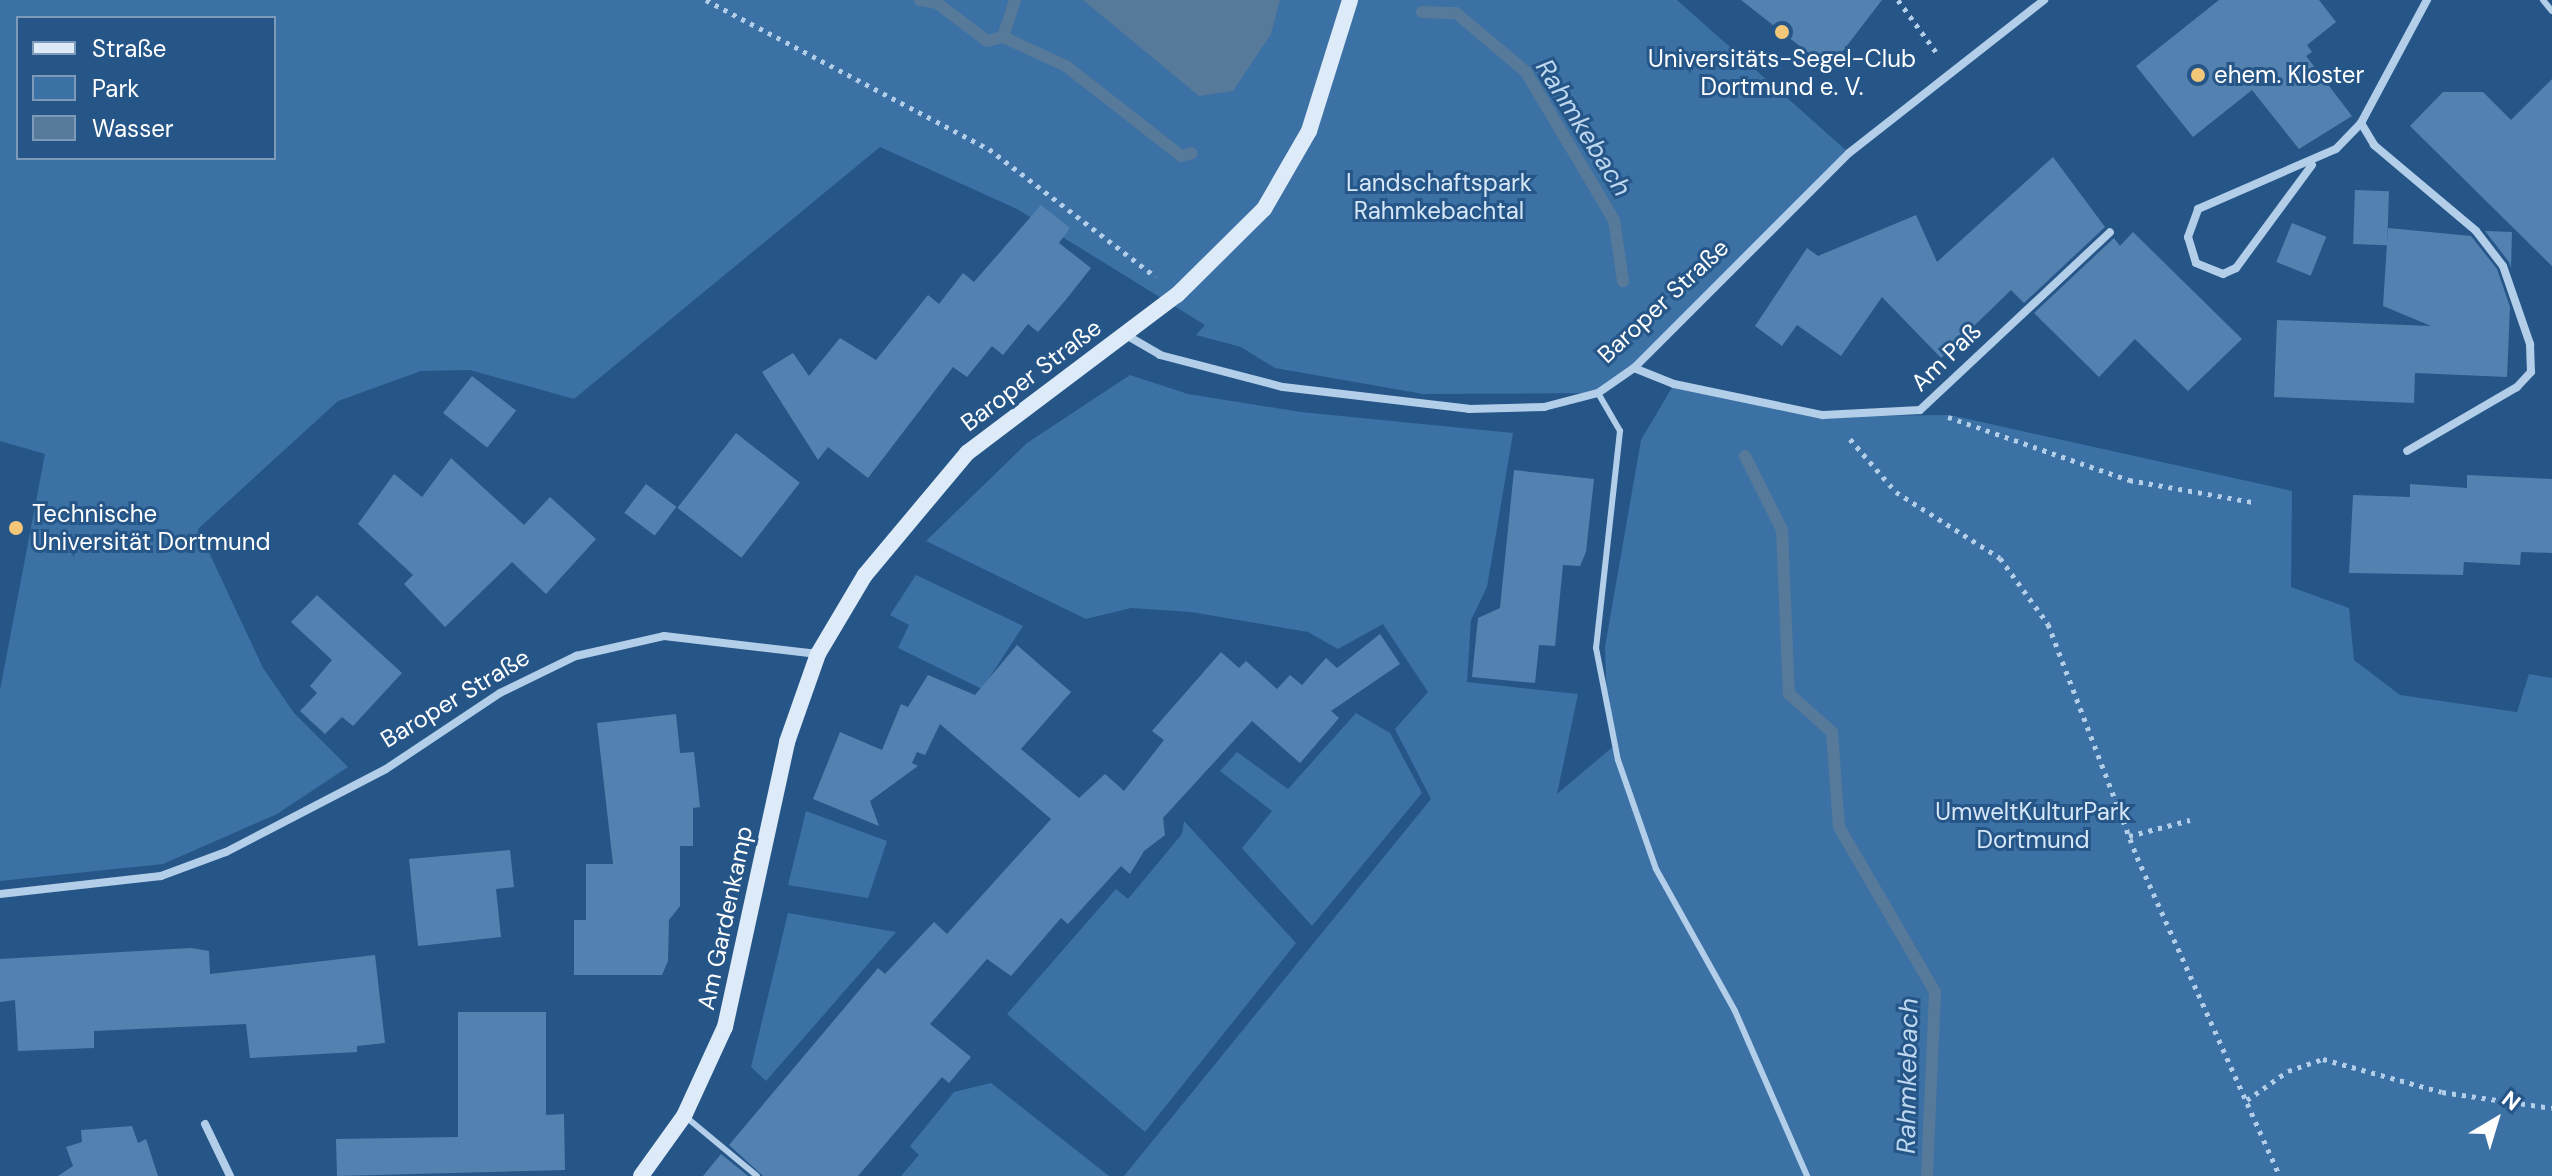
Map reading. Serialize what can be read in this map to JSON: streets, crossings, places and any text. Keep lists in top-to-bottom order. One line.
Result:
{"streets":{"street":["Baroper Straße","Am Paß","Am Gardenkamp"]},"crossings":[["Baroper Straße","Am Paß"],["Baroper Straße","Am Gardenkamp"]],"water":["Rahmkebach"],"parks":["Landschaftspark Rahmkebachtal","UmweltKulturPark Dortmund"],"places":["Universitäts-Segel-Club Dortmund e. V.","ehem. Kloster","Technische Universität Dortmund"],"legend":["Straße","Park","Wasser"],"north":"top right"}
